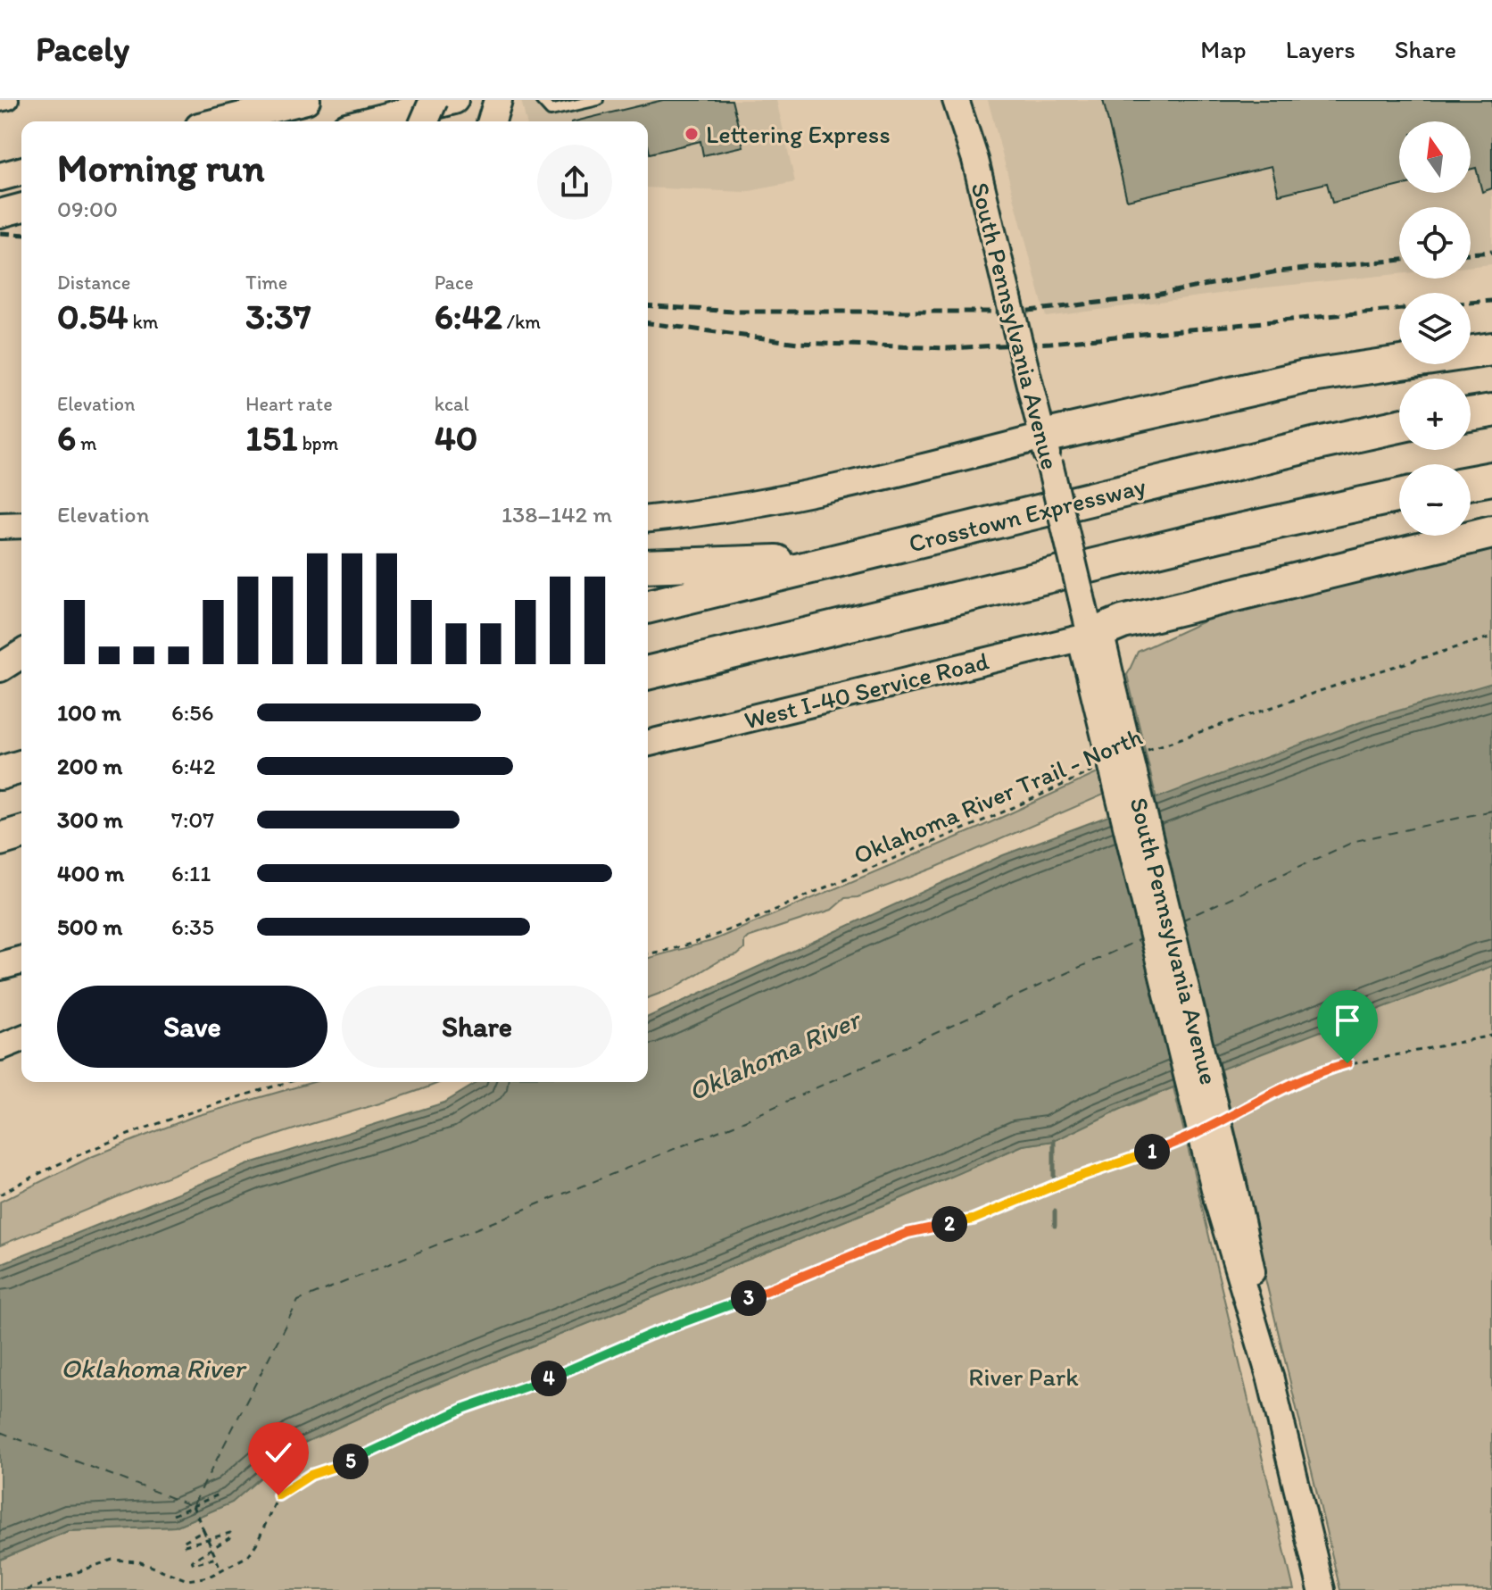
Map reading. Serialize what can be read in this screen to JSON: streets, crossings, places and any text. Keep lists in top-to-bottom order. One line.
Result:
{"streets":{"highway":["Crosstown Expressway"],"main road":["South Pennsylvania Avenue","West I-40 Service Road"],"path":["Oklahoma River Trail - North"]},"crossings":[["South Pennsylvania Avenue","West I-40 Service Road"]],"water":["Oklahoma River"],"parks":["River Park"],"places":["Lettering Express"],"north":"top","page":{"header":"Pacely","nav":["Map","Layers","Share"],"map_buttons":["+","−"],"heading":["Morning run","09:00"],"stats":[["Distance","0.54 km"],["Time","3:37"],["Pace","6:42 /km"],["Elevation","6 m"],["Heart rate","151 bpm"],["kcal","40"]],"chart":["Elevation","138–142 m"],"list":[{"name":"100 m","note":"6:56"},{"name":"200 m","note":"6:42"},{"name":"300 m","note":"7:07"},{"name":"400 m","note":"6:11"},{"name":"500 m","note":"6:35"}],"buttons":["Save","Share"],"pins":["1","2","3","4","5"]}}
